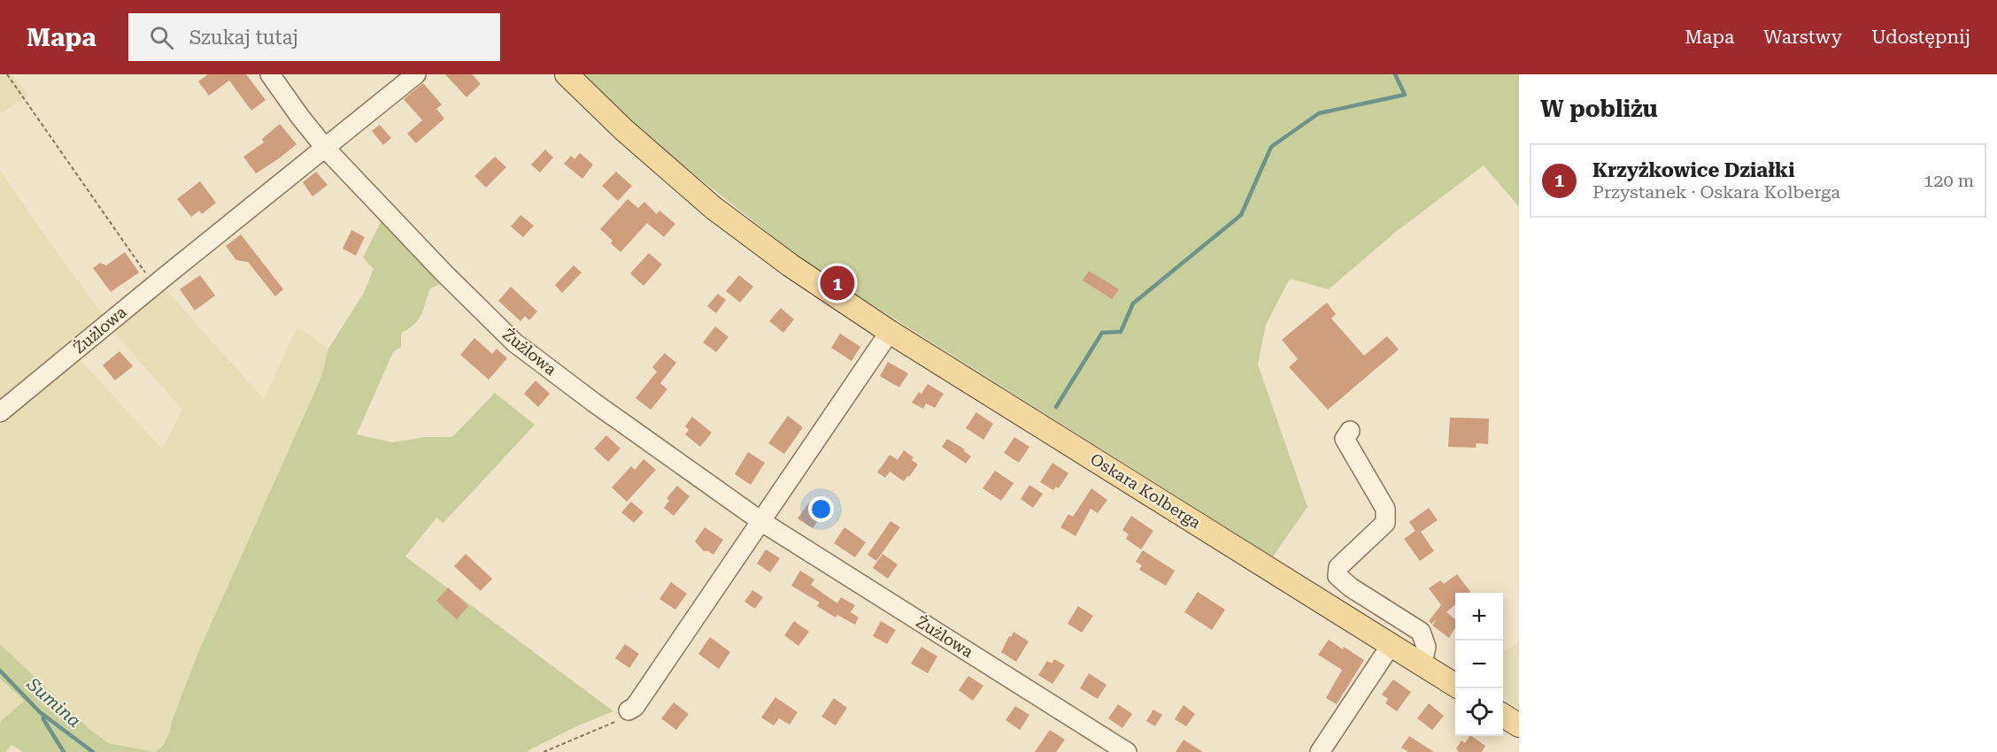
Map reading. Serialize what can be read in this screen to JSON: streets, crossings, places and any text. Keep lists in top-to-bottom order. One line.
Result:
{"streets":{"main road":["Oskara Kolberga"],"street":["Żużlowa"]},"water":["Sumina"],"page":{"header":"Mapa","search":"Szukaj tutaj","nav":["Mapa","Warstwy","Udostępnij"],"heading":"W pobliżu","list":[{"mark":"1","name":"Krzyżkowice Działki","note":"Przystanek · Oskara Kolberga","value":"120 m"}],"pins":"1","map_buttons":["+","−"]}}
